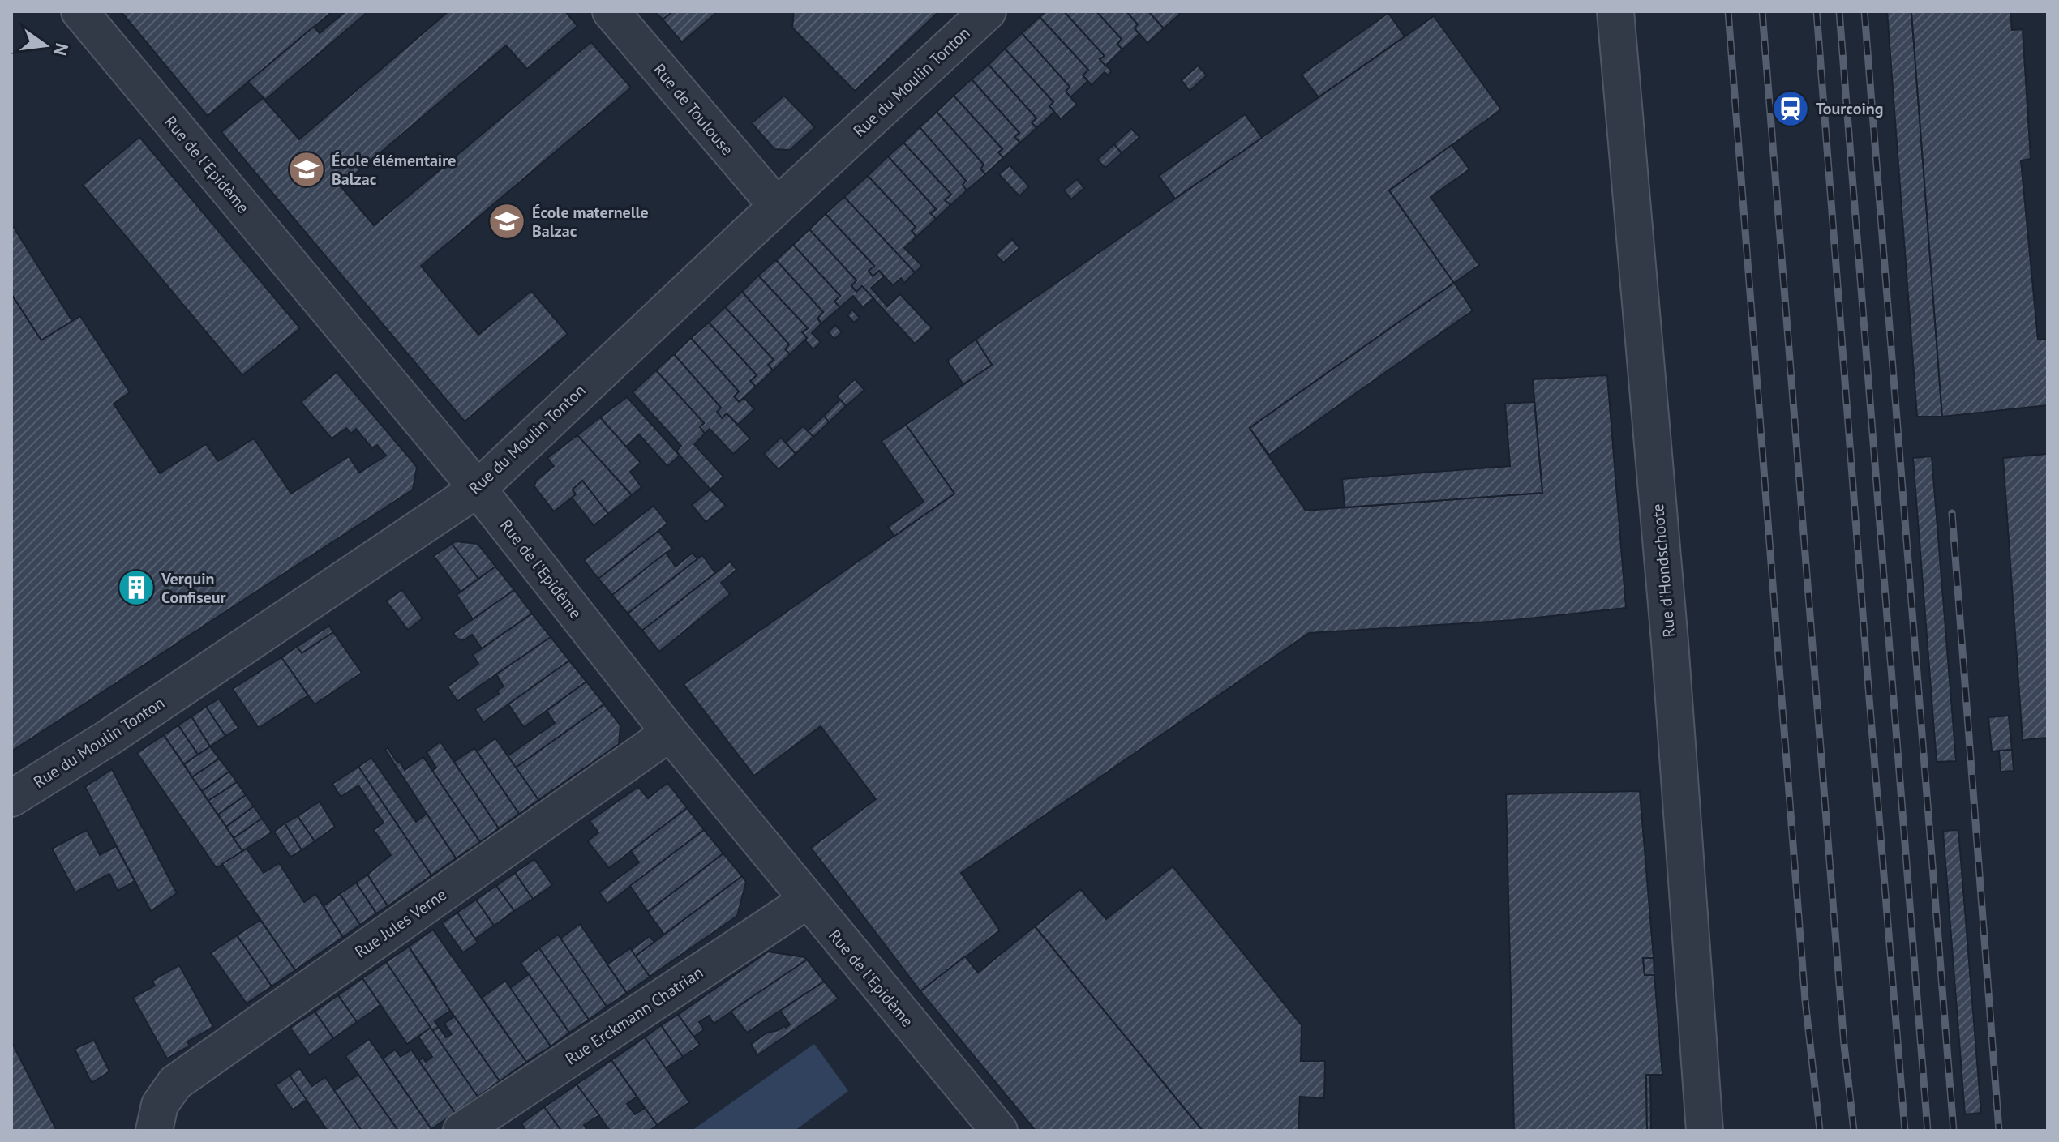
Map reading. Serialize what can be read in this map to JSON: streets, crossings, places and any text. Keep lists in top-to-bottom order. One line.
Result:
{"streets":{"street":["Rue du Moulin Tonton","Rue de Toulouse","Rue de l'Epidème","Rue d'Hondschoote","Rue Jules Verne","Rue Erckmann Chatrian"]},"crossings":[["Rue du Moulin Tonton","Rue de Toulouse"],["Rue du Moulin Tonton","Rue de l'Epidème"],["Rue de l'Epidème","Rue Jules Verne"],["Rue de l'Epidème","Rue Erckmann Chatrian"]],"places":{"station":["Tourcoing"],"school or university":["École élémentaire Balzac","École maternelle Balzac"],"building":["Verquin Confiseur"]},"north":"right"}
